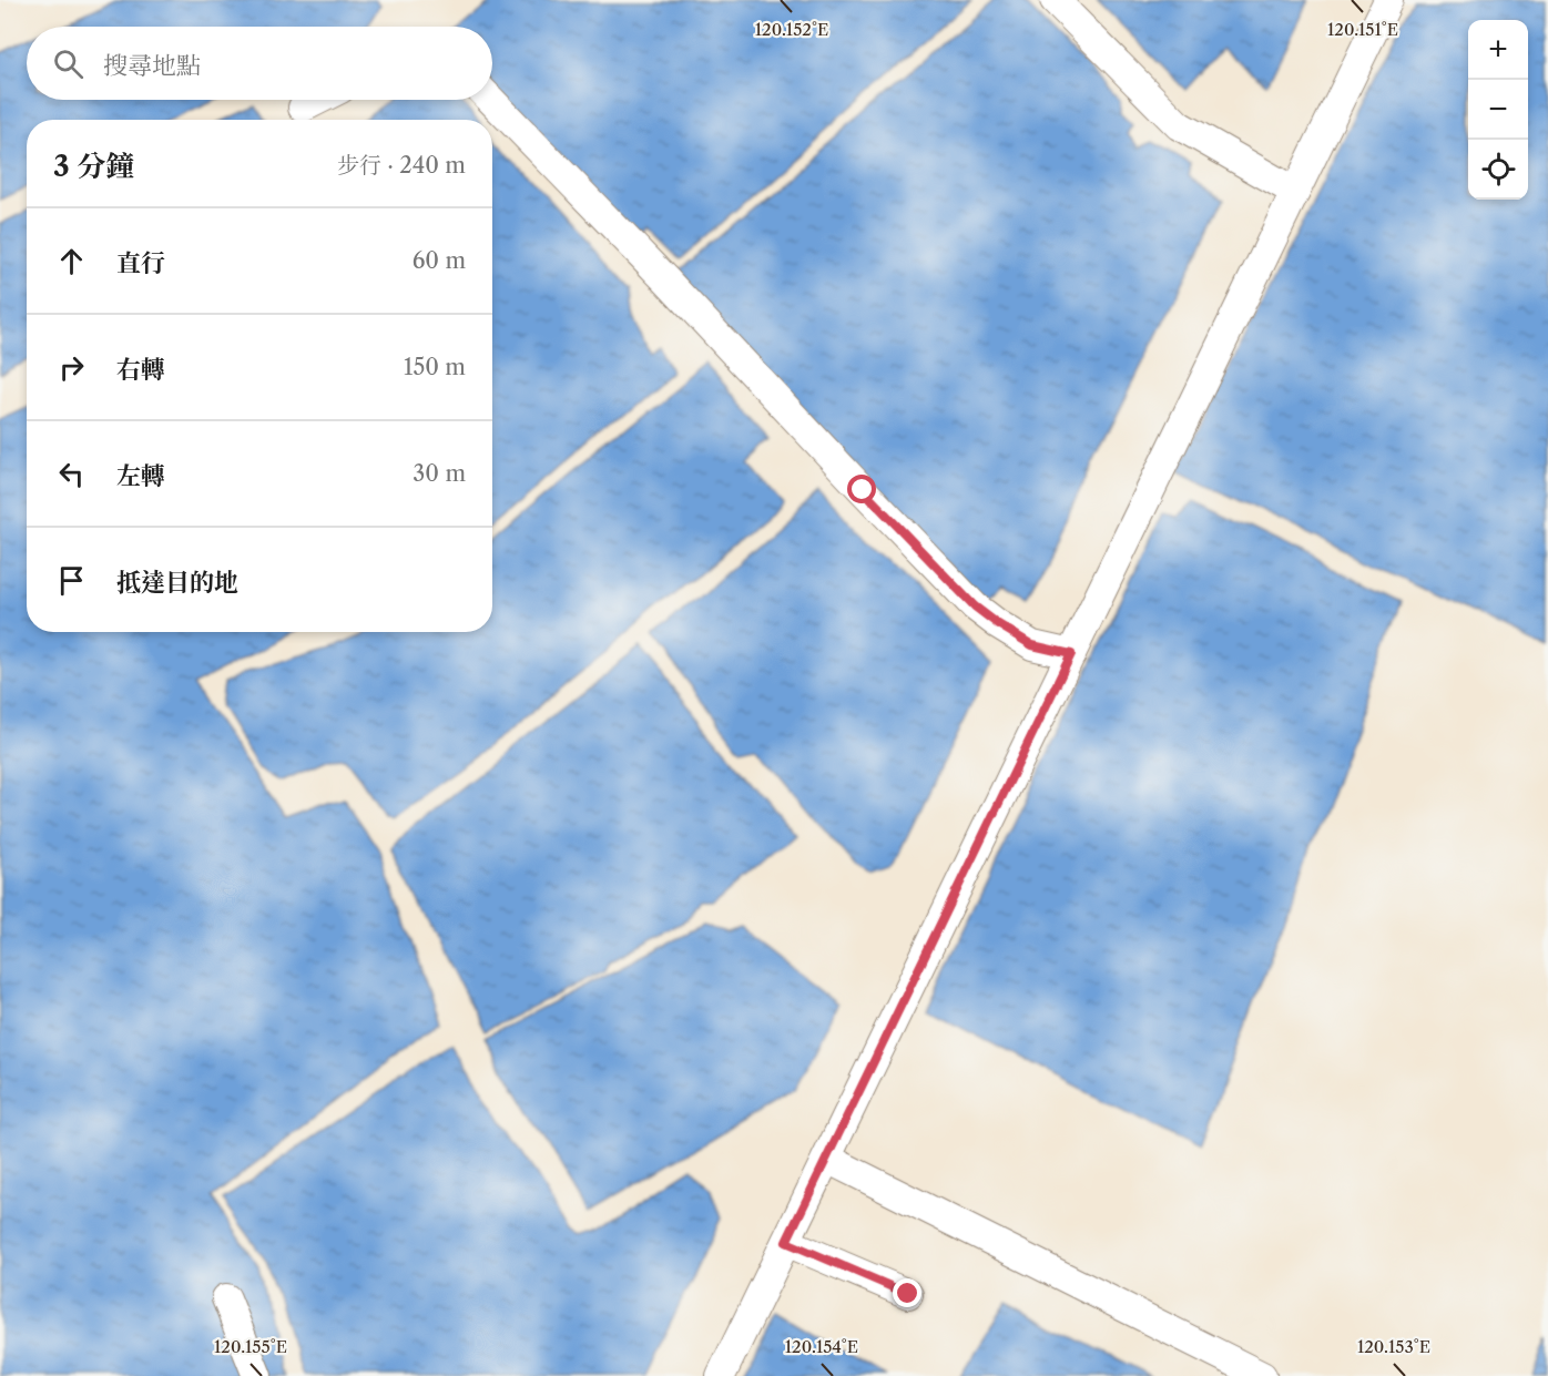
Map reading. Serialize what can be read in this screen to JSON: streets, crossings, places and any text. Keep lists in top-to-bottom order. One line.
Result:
{"page":{"map_buttons":["+","−"],"search":"搜尋地點","heading":["3 分鐘","步行 · 240 m"],"list":[["直行","60 m"],["右轉","150 m"],["左轉","30 m"],"抵達目的地"]},"coordinates":["120.152°E","120.151°E","120.155°E","120.154°E","120.153°E"]}
